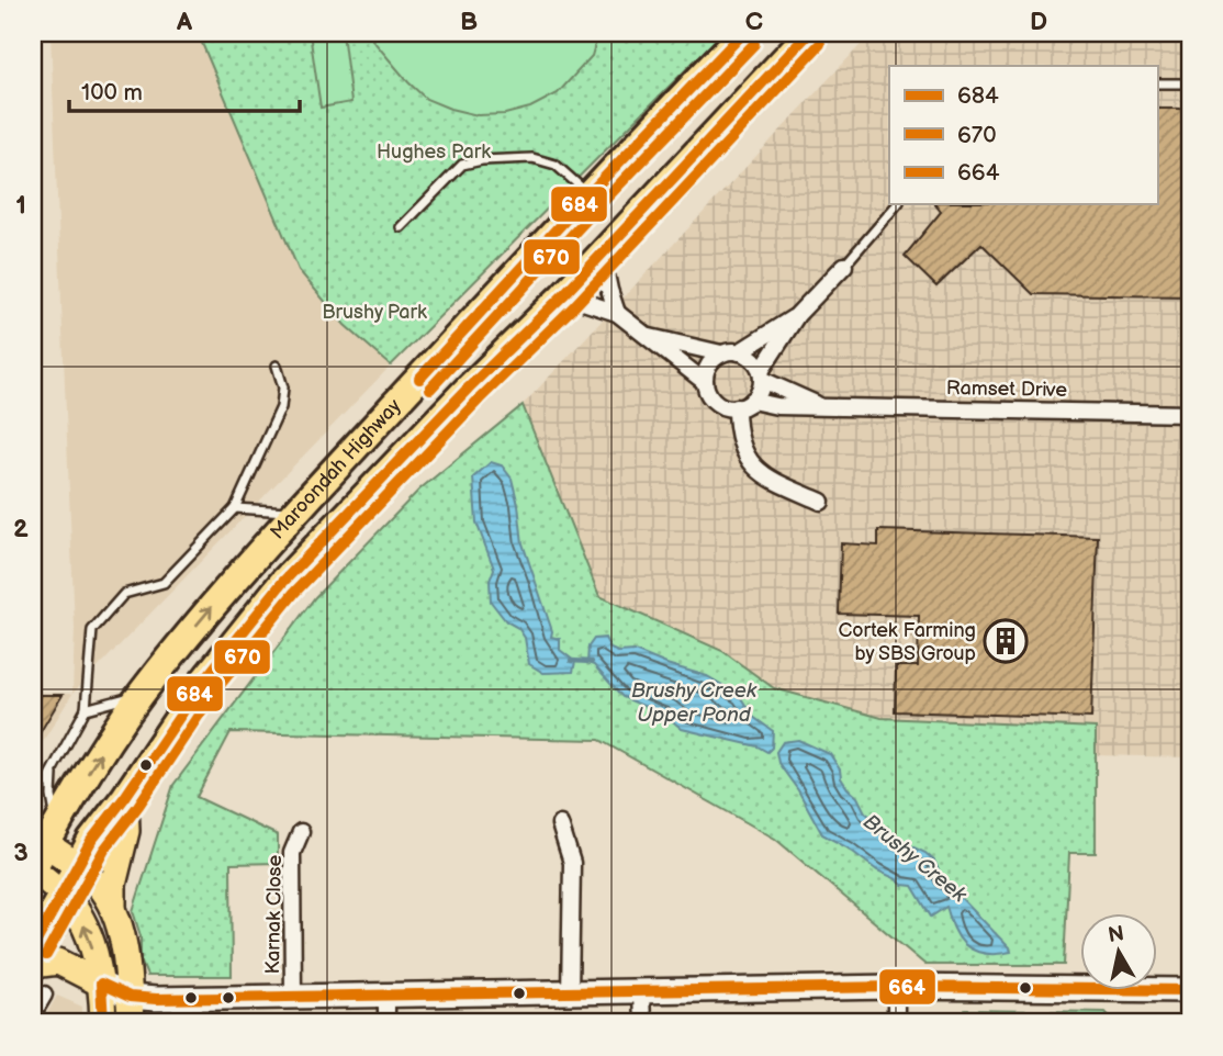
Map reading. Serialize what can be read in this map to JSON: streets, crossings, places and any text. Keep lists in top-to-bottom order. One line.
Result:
{"streets":{"highway":["Maroondah Highway"],"street":["Ramset Drive","Karnak Close"]},"water":["Brushy Creek Upper Pond","Brushy Creek"],"parks":["Hughes Park","Brushy Park"],"places":{"building":["Cortek Farming by SBS Group"]},"lines":["transit line 684","transit line 670","transit line 664"],"legend":["684","670","664"],"scale_bar":"100 m","north":"top","grid":{"columns":["A","B","C","D"],"rows":["1","2","3"]}}
